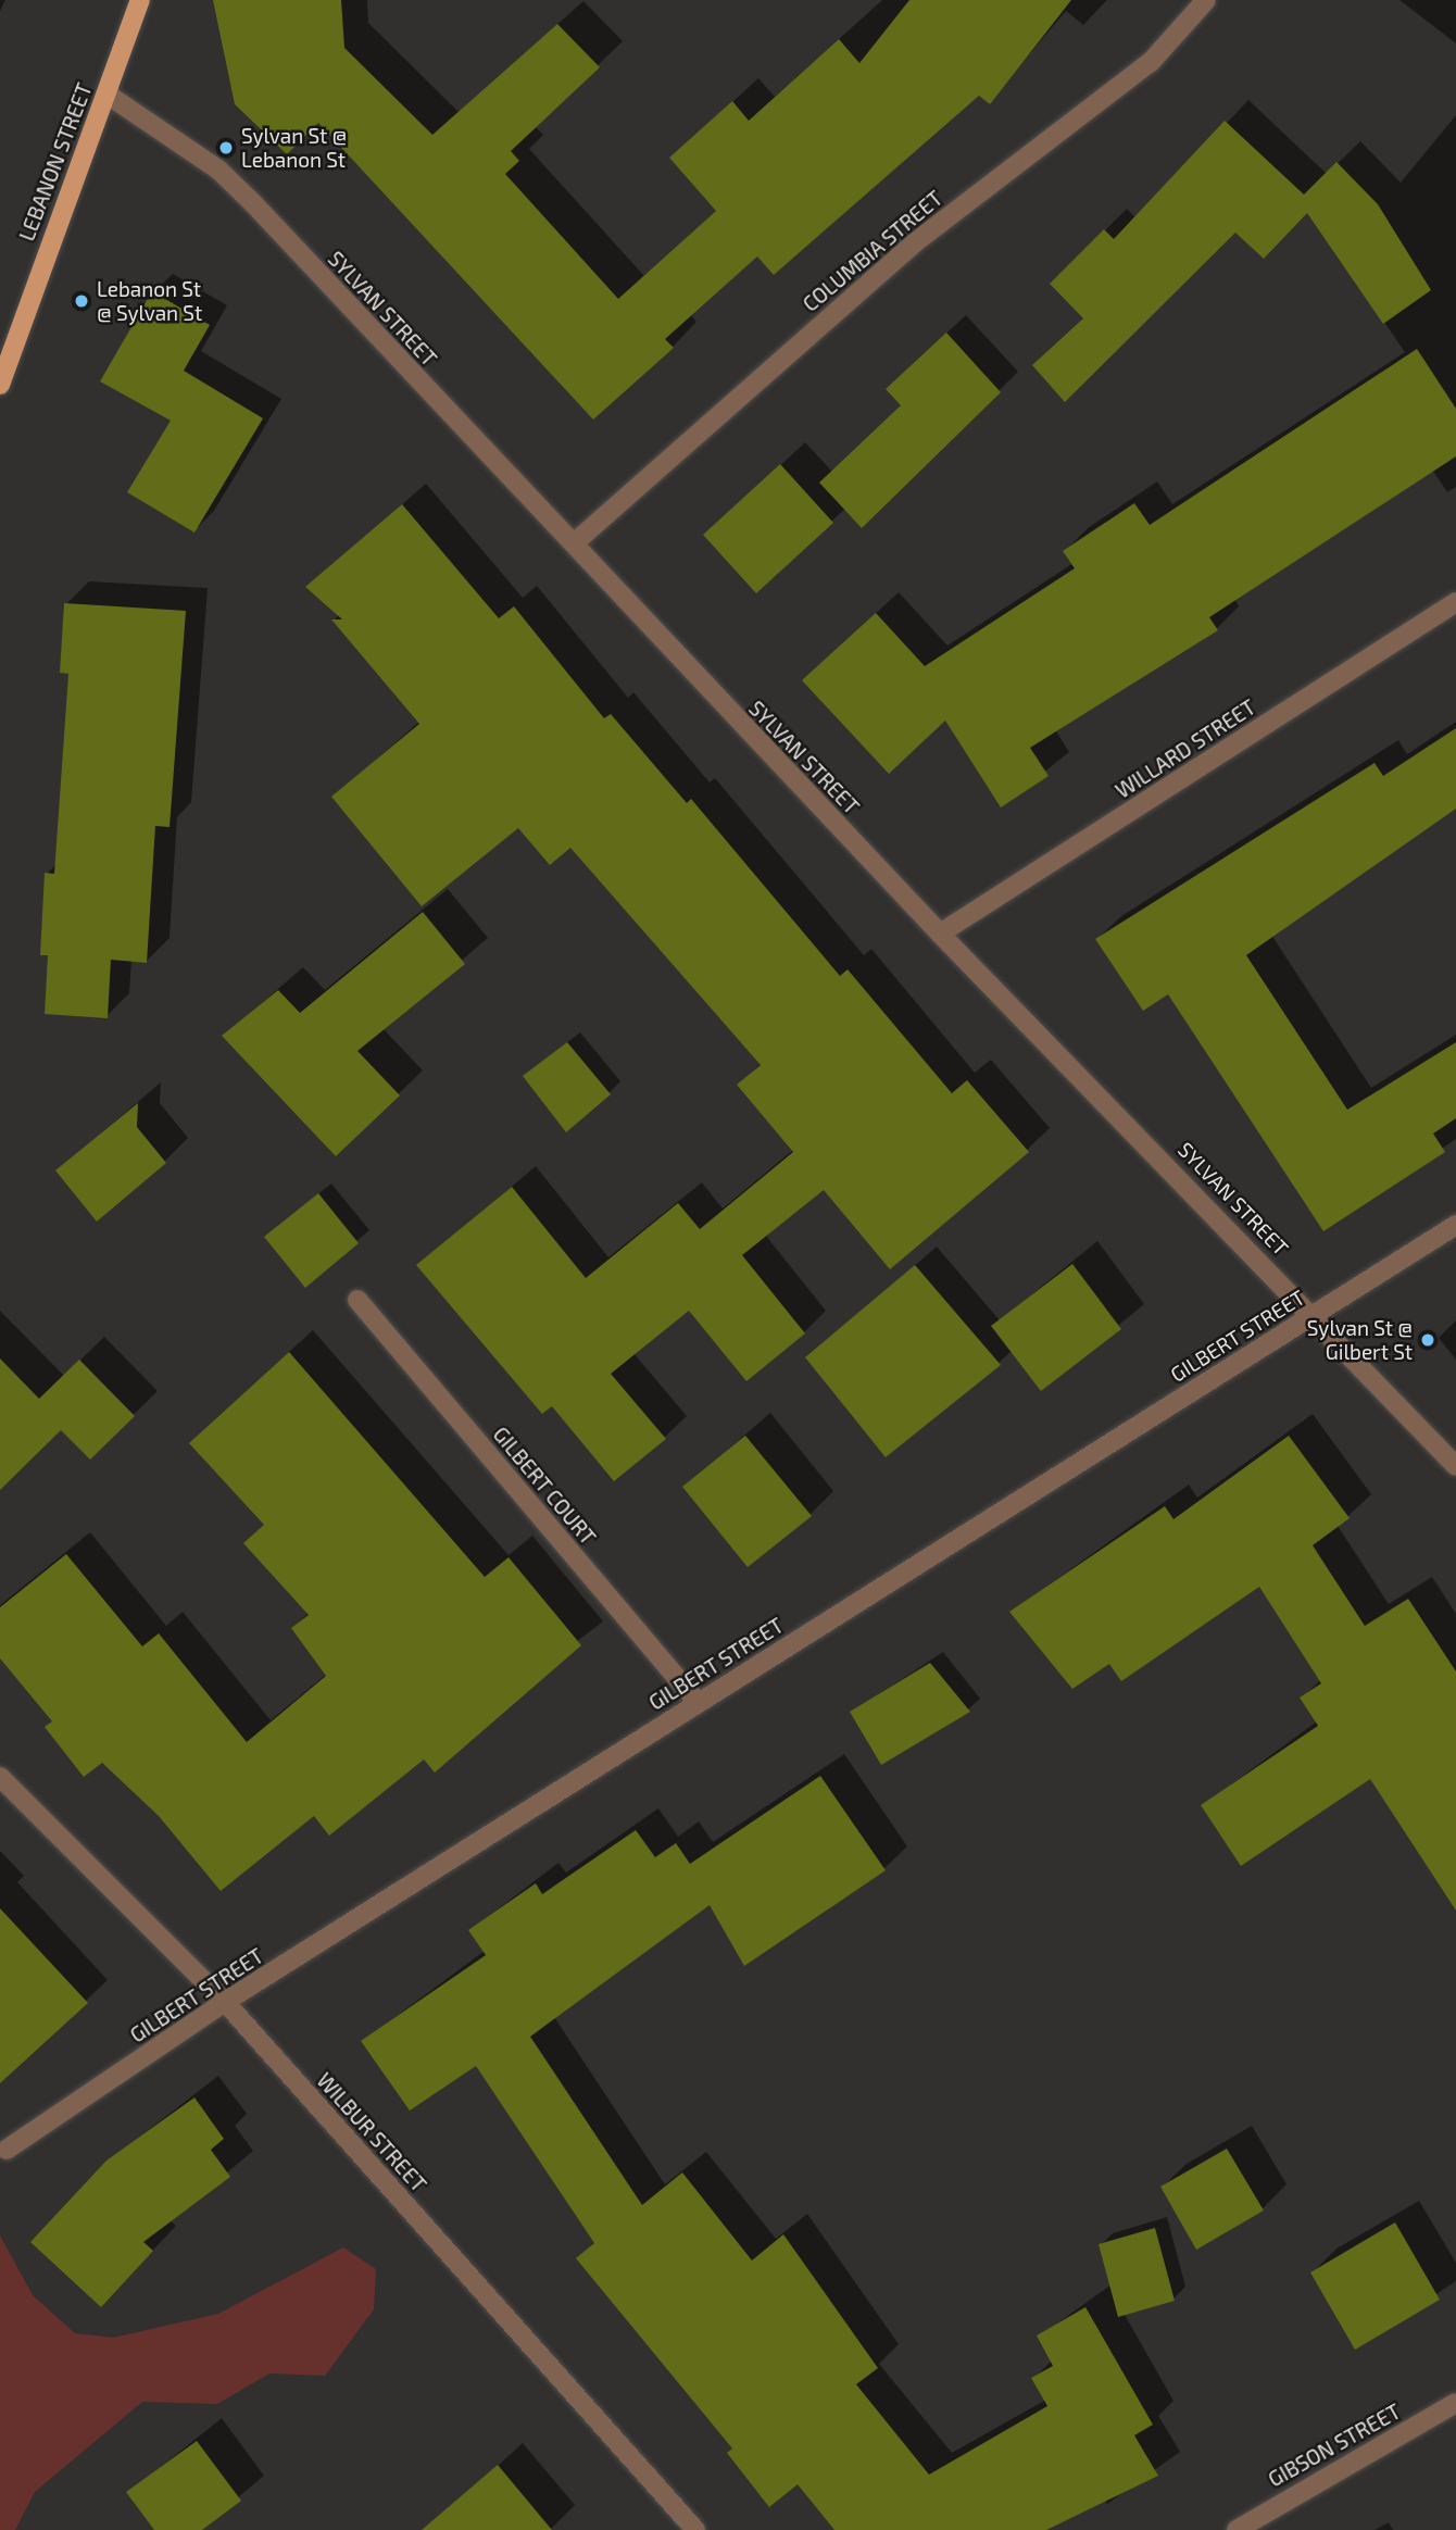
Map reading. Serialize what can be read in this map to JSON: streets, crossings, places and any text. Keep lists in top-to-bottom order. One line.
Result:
{"streets":{"main road":["LEBANON STREET"],"street":["COLUMBIA STREET","SYLVAN STREET","WILLARD STREET","GILBERT STREET","GILBERT COURT","WILBUR STREET","GIBSON STREET"]},"crossings":[["LEBANON STREET","SYLVAN STREET"],["COLUMBIA STREET","SYLVAN STREET"],["SYLVAN STREET","WILLARD STREET"],["SYLVAN STREET","GILBERT STREET"],["GILBERT STREET","GILBERT COURT"],["GILBERT STREET","WILBUR STREET"]],"places":["Sylvan St @ Lebanon St","Lebanon St @ Sylvan St","Sylvan St @ Gilbert St"]}
